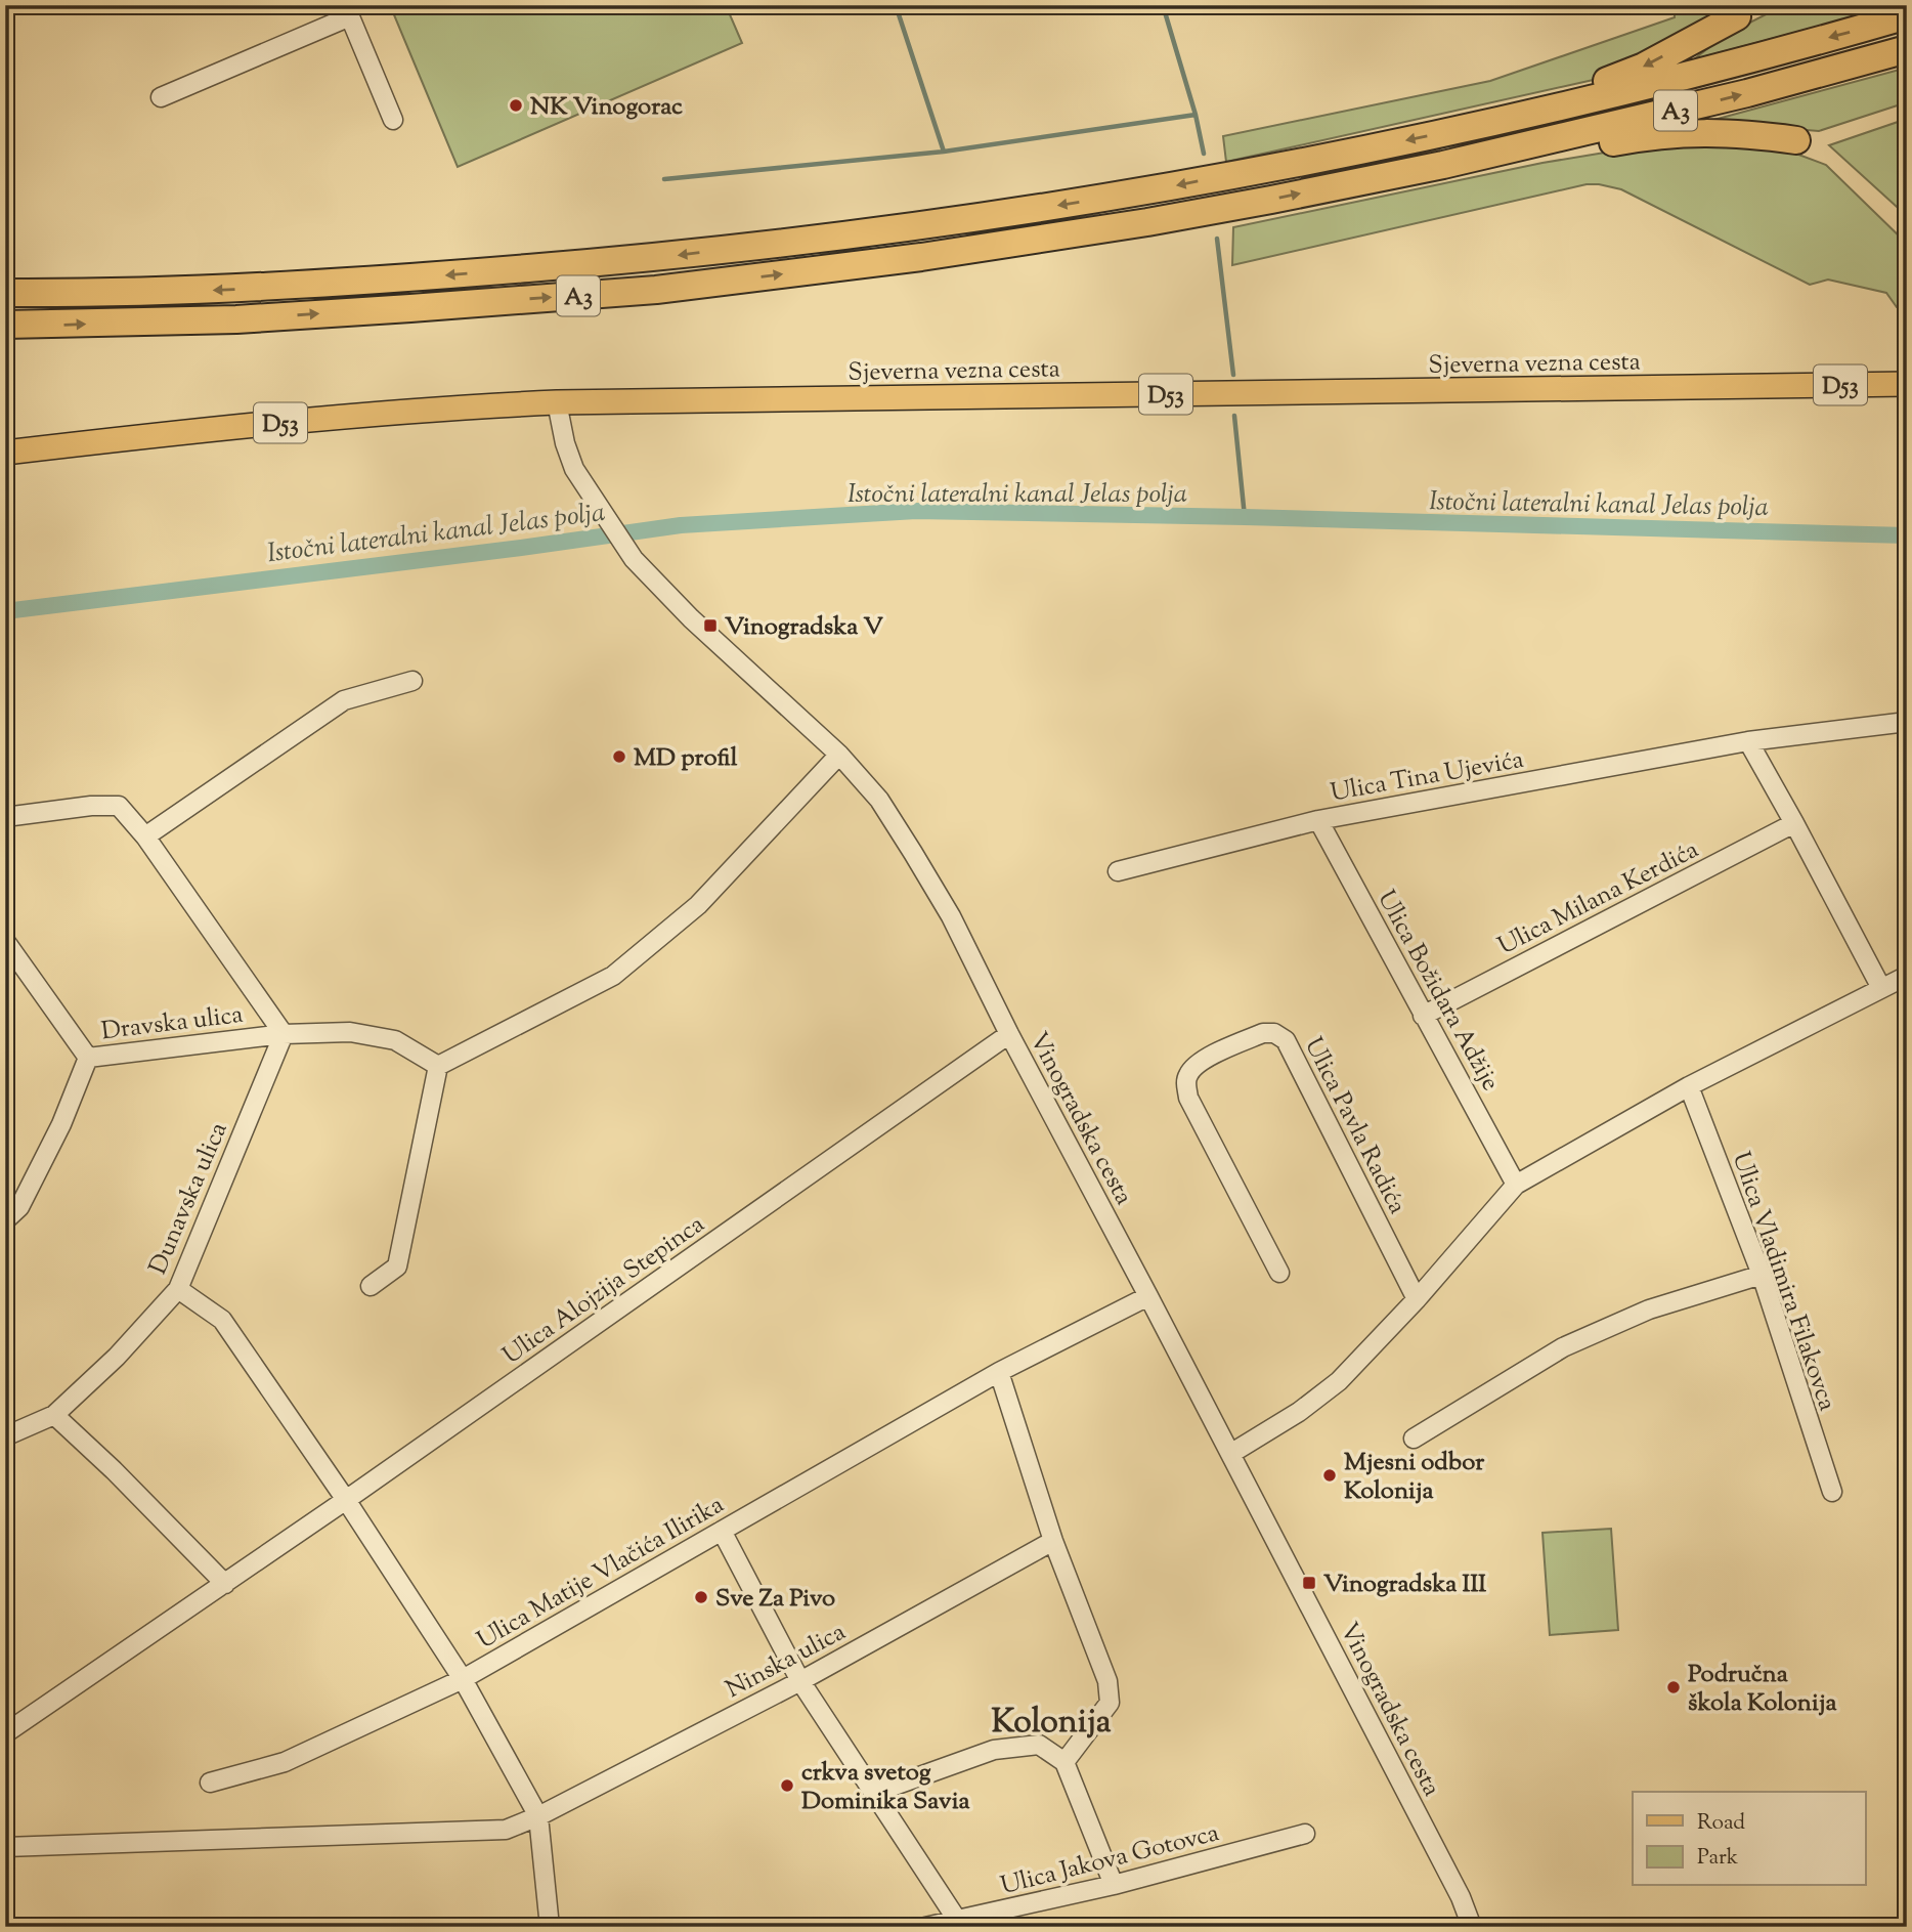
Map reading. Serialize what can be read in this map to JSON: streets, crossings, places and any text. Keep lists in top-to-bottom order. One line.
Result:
{"streets":{"highway":["A3"],"main road":["Sjeverna vezna cesta","D53"],"street":["Ulica Tina Ujevića","Ulica Milana Kerdića","Ulica Božidara Adžije","Dravska ulica","Vinogradska cesta","Ulica Pavla Radića","Dunavska ulica","Ulica Vladimira Filakovca","Ulica Alojzija Stepinca","Ulica Matije Vlačića Ilirika","Ninska ulica","Ulica Jakova Gotovca"]},"crossings":[["Sjeverna vezna cesta","Vinogradska cesta"],["Ulica Tina Ujevića","Ulica Božidara Adžije"],["Ulica Milana Kerdića","Ulica Božidara Adžije"],["Dravska ulica","Dunavska ulica"],["Vinogradska cesta","Ulica Alojzija Stepinca"],["Vinogradska cesta","Ulica Matije Vlačića Ilirika"]],"districts":["Kolonija"],"water":["Istočni lateralni kanal Jelas polja"],"places":{"other":["NK Vinogorac","MD profil","Mjesni odbor Kolonija","Sve Za Pivo","Područna škola Kolonija","crkva svetog Dominika Savia"],"transit":["Vinogradska V","Vinogradska III"]},"legend":["Road","Park"]}
